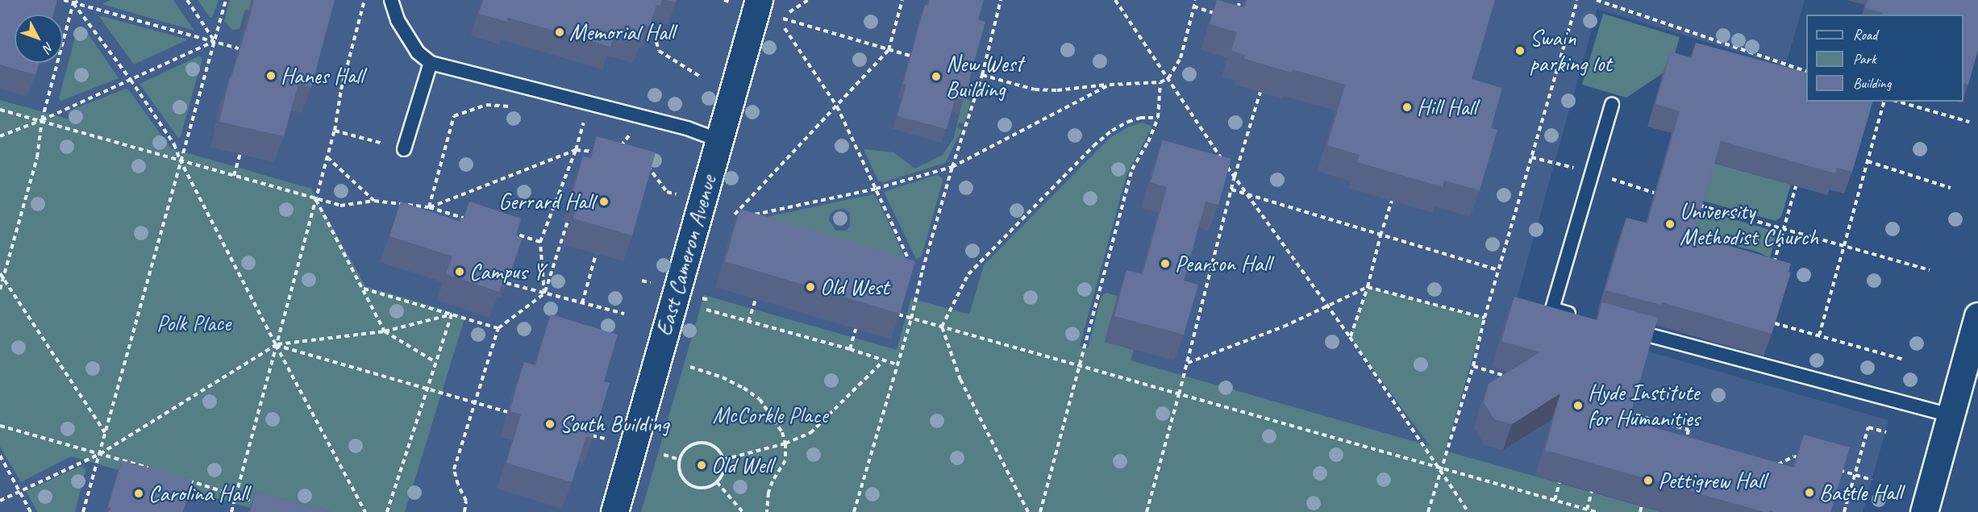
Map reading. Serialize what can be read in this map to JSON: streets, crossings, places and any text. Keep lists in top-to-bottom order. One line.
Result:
{"streets":{"street":["East Cameron Avenue"]},"parks":["Polk Place","McCorkle Place"],"places":["Memorial Hall","Swain parking lot","Hanes Hall","New West Building","Hill Hall","Gerrard Hall","University Methodist Church","Pearson Hall","Campus Y","Old West","Hyde Institute for Humanities","South Building","Old Well","Pettigrew Hall","Battle Hall","Carolina Hall"],"legend":["Road","Park","Building"],"north":"bottom right"}
